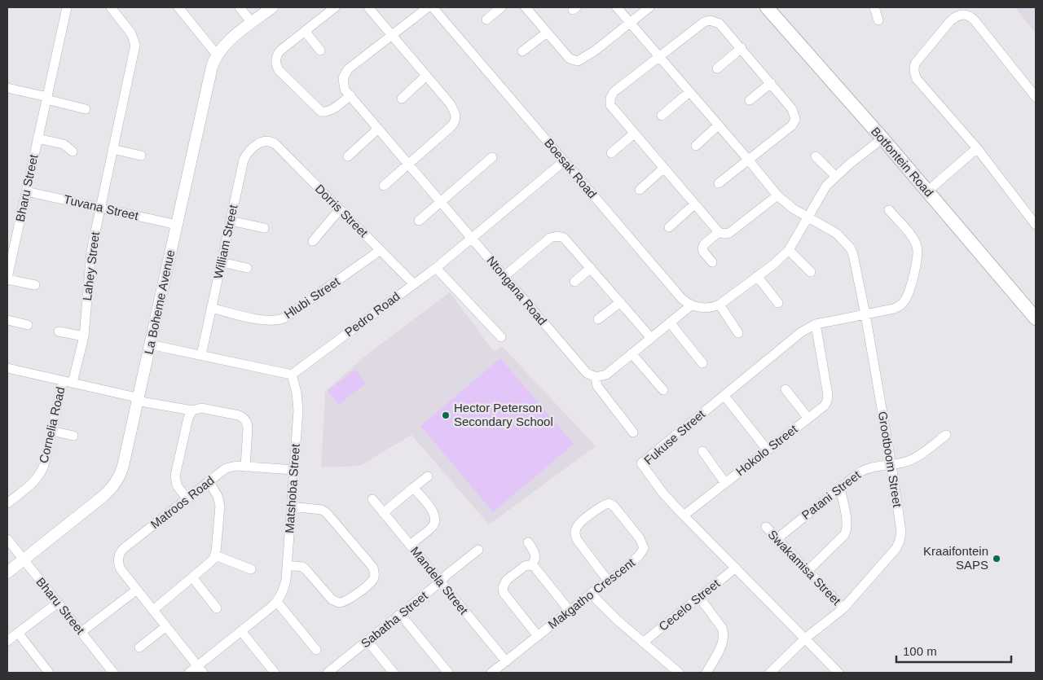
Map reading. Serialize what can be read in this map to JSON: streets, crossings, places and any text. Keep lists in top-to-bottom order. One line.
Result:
{"streets":{"main road":["Botfontein Road"],"street":["Boesak Road","Bharu Street","Tuvana Street","Dorris Street","William Street","Lahey Street","Ntongana Road","Hlubi Street","La Boheme Avenue","Pedro Road","Cornelia Road","Fukuse Street","Hokolo Street","Grootboom Street","Matshoba Street","Patani Street","Matroos Road","Swakamisa Street","Mandela Street","Makgatho Crescent","Cecelo Street","Sabatha Street"]},"crossings":[["Boesak Road","Pedro Road"],["Bharu Street","Tuvana Street"],["Bharu Street","La Boheme Avenue"],["Tuvana Street","Lahey Street"],["Tuvana Street","La Boheme Avenue"],["Dorris Street","William Street"],["Dorris Street","Hlubi Street"],["Dorris Street","Pedro Road"],["William Street","Hlubi Street"],["Ntongana Road","Pedro Road"],["Pedro Road","Matshoba Street"],["Fukuse Street","Hokolo Street"],["Fukuse Street","Grootboom Street"],["Fukuse Street","Cecelo Street"],["Grootboom Street","Patani Street"],["Grootboom Street","Swakamisa Street"],["Matshoba Street","Matroos Road"],["Patani Street","Swakamisa Street"],["Mandela Street","Makgatho Crescent"],["Mandela Street","Sabatha Street"]],"places":["Hector Peterson Secondary School","Kraaifontein SAPS"],"scale_bar":"100 m"}
